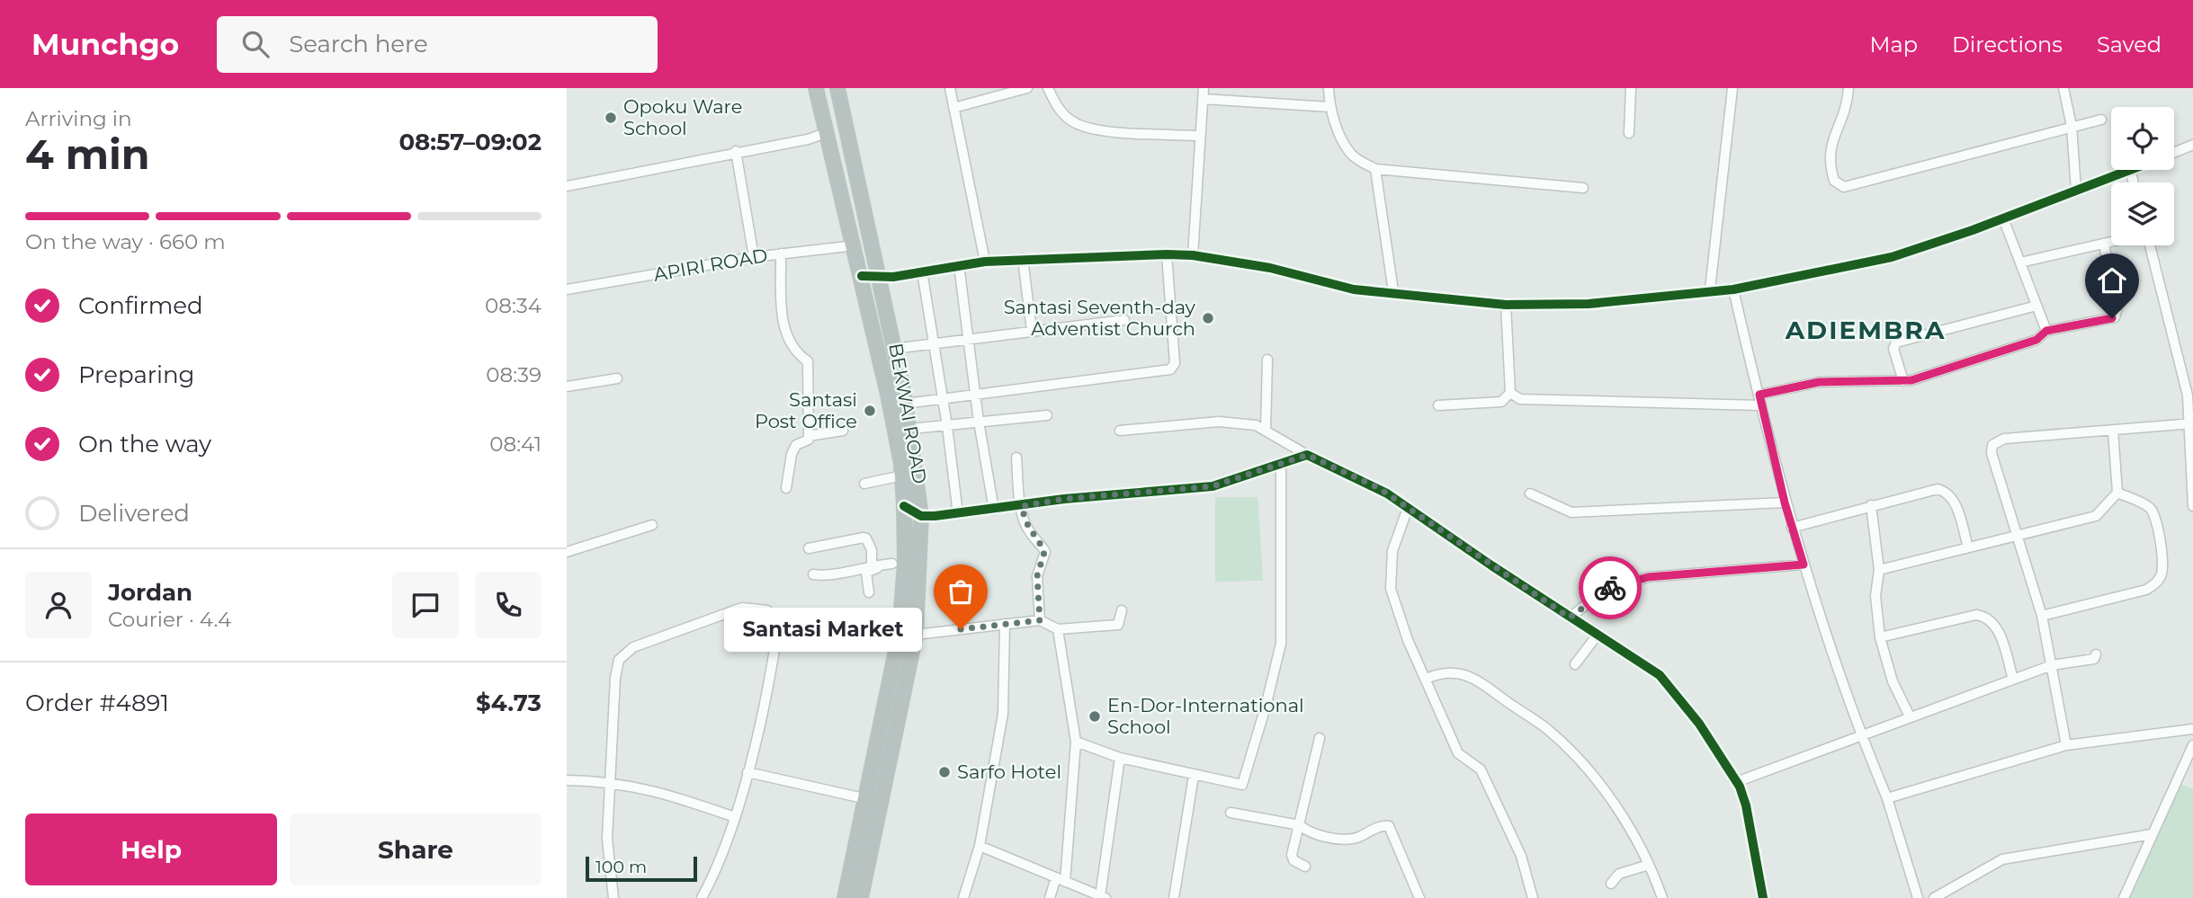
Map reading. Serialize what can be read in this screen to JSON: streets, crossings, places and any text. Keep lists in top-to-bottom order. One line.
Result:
{"streets":{"highway":["BEKWAI ROAD"],"street":["APIRI ROAD"]},"crossings":[["APIRI ROAD","BEKWAI ROAD"]],"districts":["ADIEMBRA"],"places":["Opoku Ware School","Santasi Seventh-day Adventist Church","Santasi Post Office","Santasi Market","En-Dor-International School","Sarfo Hotel"],"scale_bar":"100 m","page":{"header":"Munchgo","search":"Search here","nav":["Map","Directions","Saved"],"heading":["4 min","Arriving in","08:57–09:02"],"panel":["Jordan","Courier · 4.4","Order #4891","$4.73"],"bar":"On the way · 660 m","list":[["Confirmed","08:34"],["Preparing","08:39"],["On the way","08:41"],"Delivered"],"bubble":"Santasi Market","buttons":["Help","Share"],"scale":"100 m"}}
